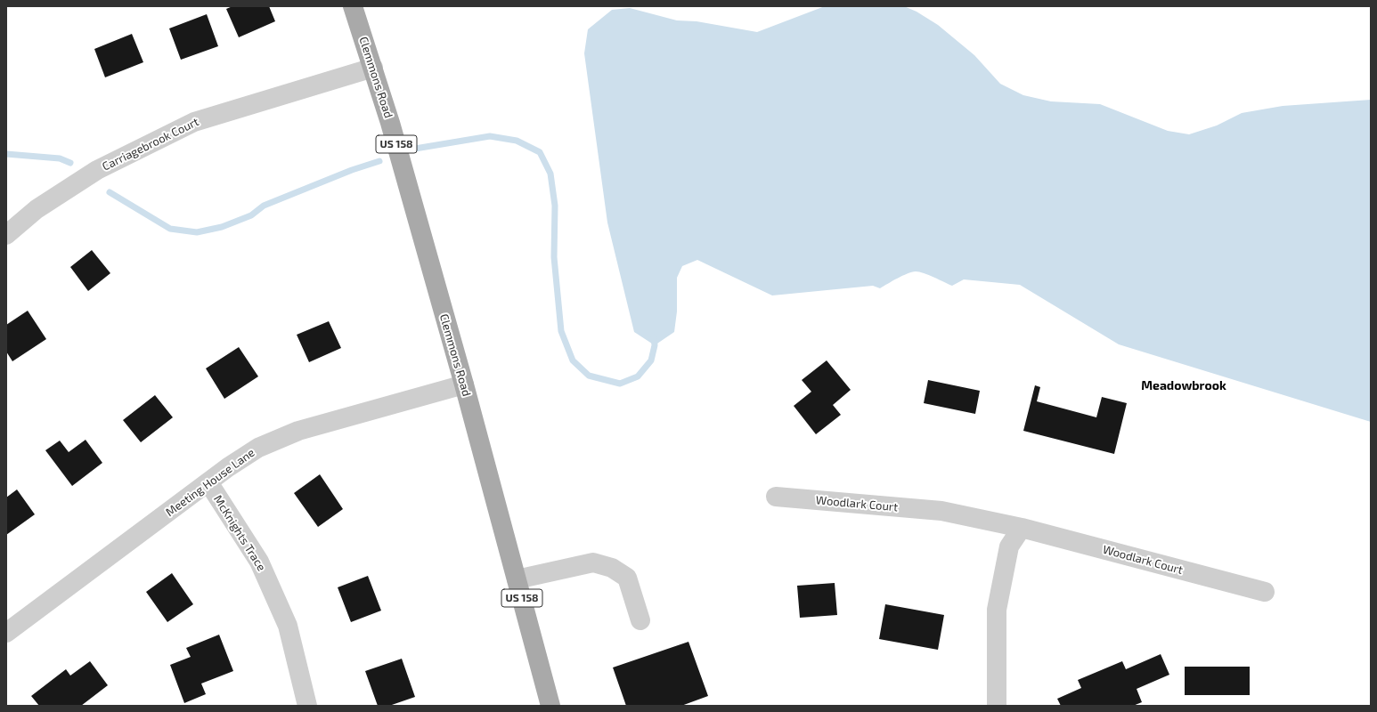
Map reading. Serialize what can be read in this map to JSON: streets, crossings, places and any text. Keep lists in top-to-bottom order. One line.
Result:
{"streets":{"main road":["Clemmons Road","US 158"],"street":["Carriagebrook Court","Meeting House Lane","Woodlark Court","McKnights Trace"]},"crossings":[["Clemmons Road","Carriagebrook Court"],["Clemmons Road","Meeting House Lane"],["Meeting House Lane","McKnights Trace"]],"districts":["Meadowbrook"]}
